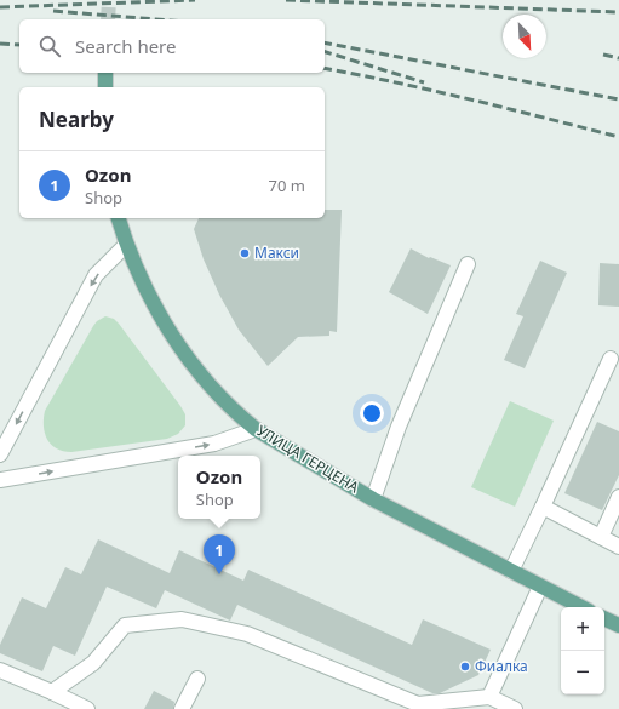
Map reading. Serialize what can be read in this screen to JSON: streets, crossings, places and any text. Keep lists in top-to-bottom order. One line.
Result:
{"streets":{"main road":["УЛИЦА ГЕРЦЕНА"]},"places":["Макси","Фиалка"],"north":"bottom right","page":{"search":"Search here","heading":"Nearby","list":[{"mark":"1","name":"Ozon","note":"Shop","value":"70 m"}],"popup":["Ozon","Shop"],"pins":"1","map_buttons":["+","−"]}}
